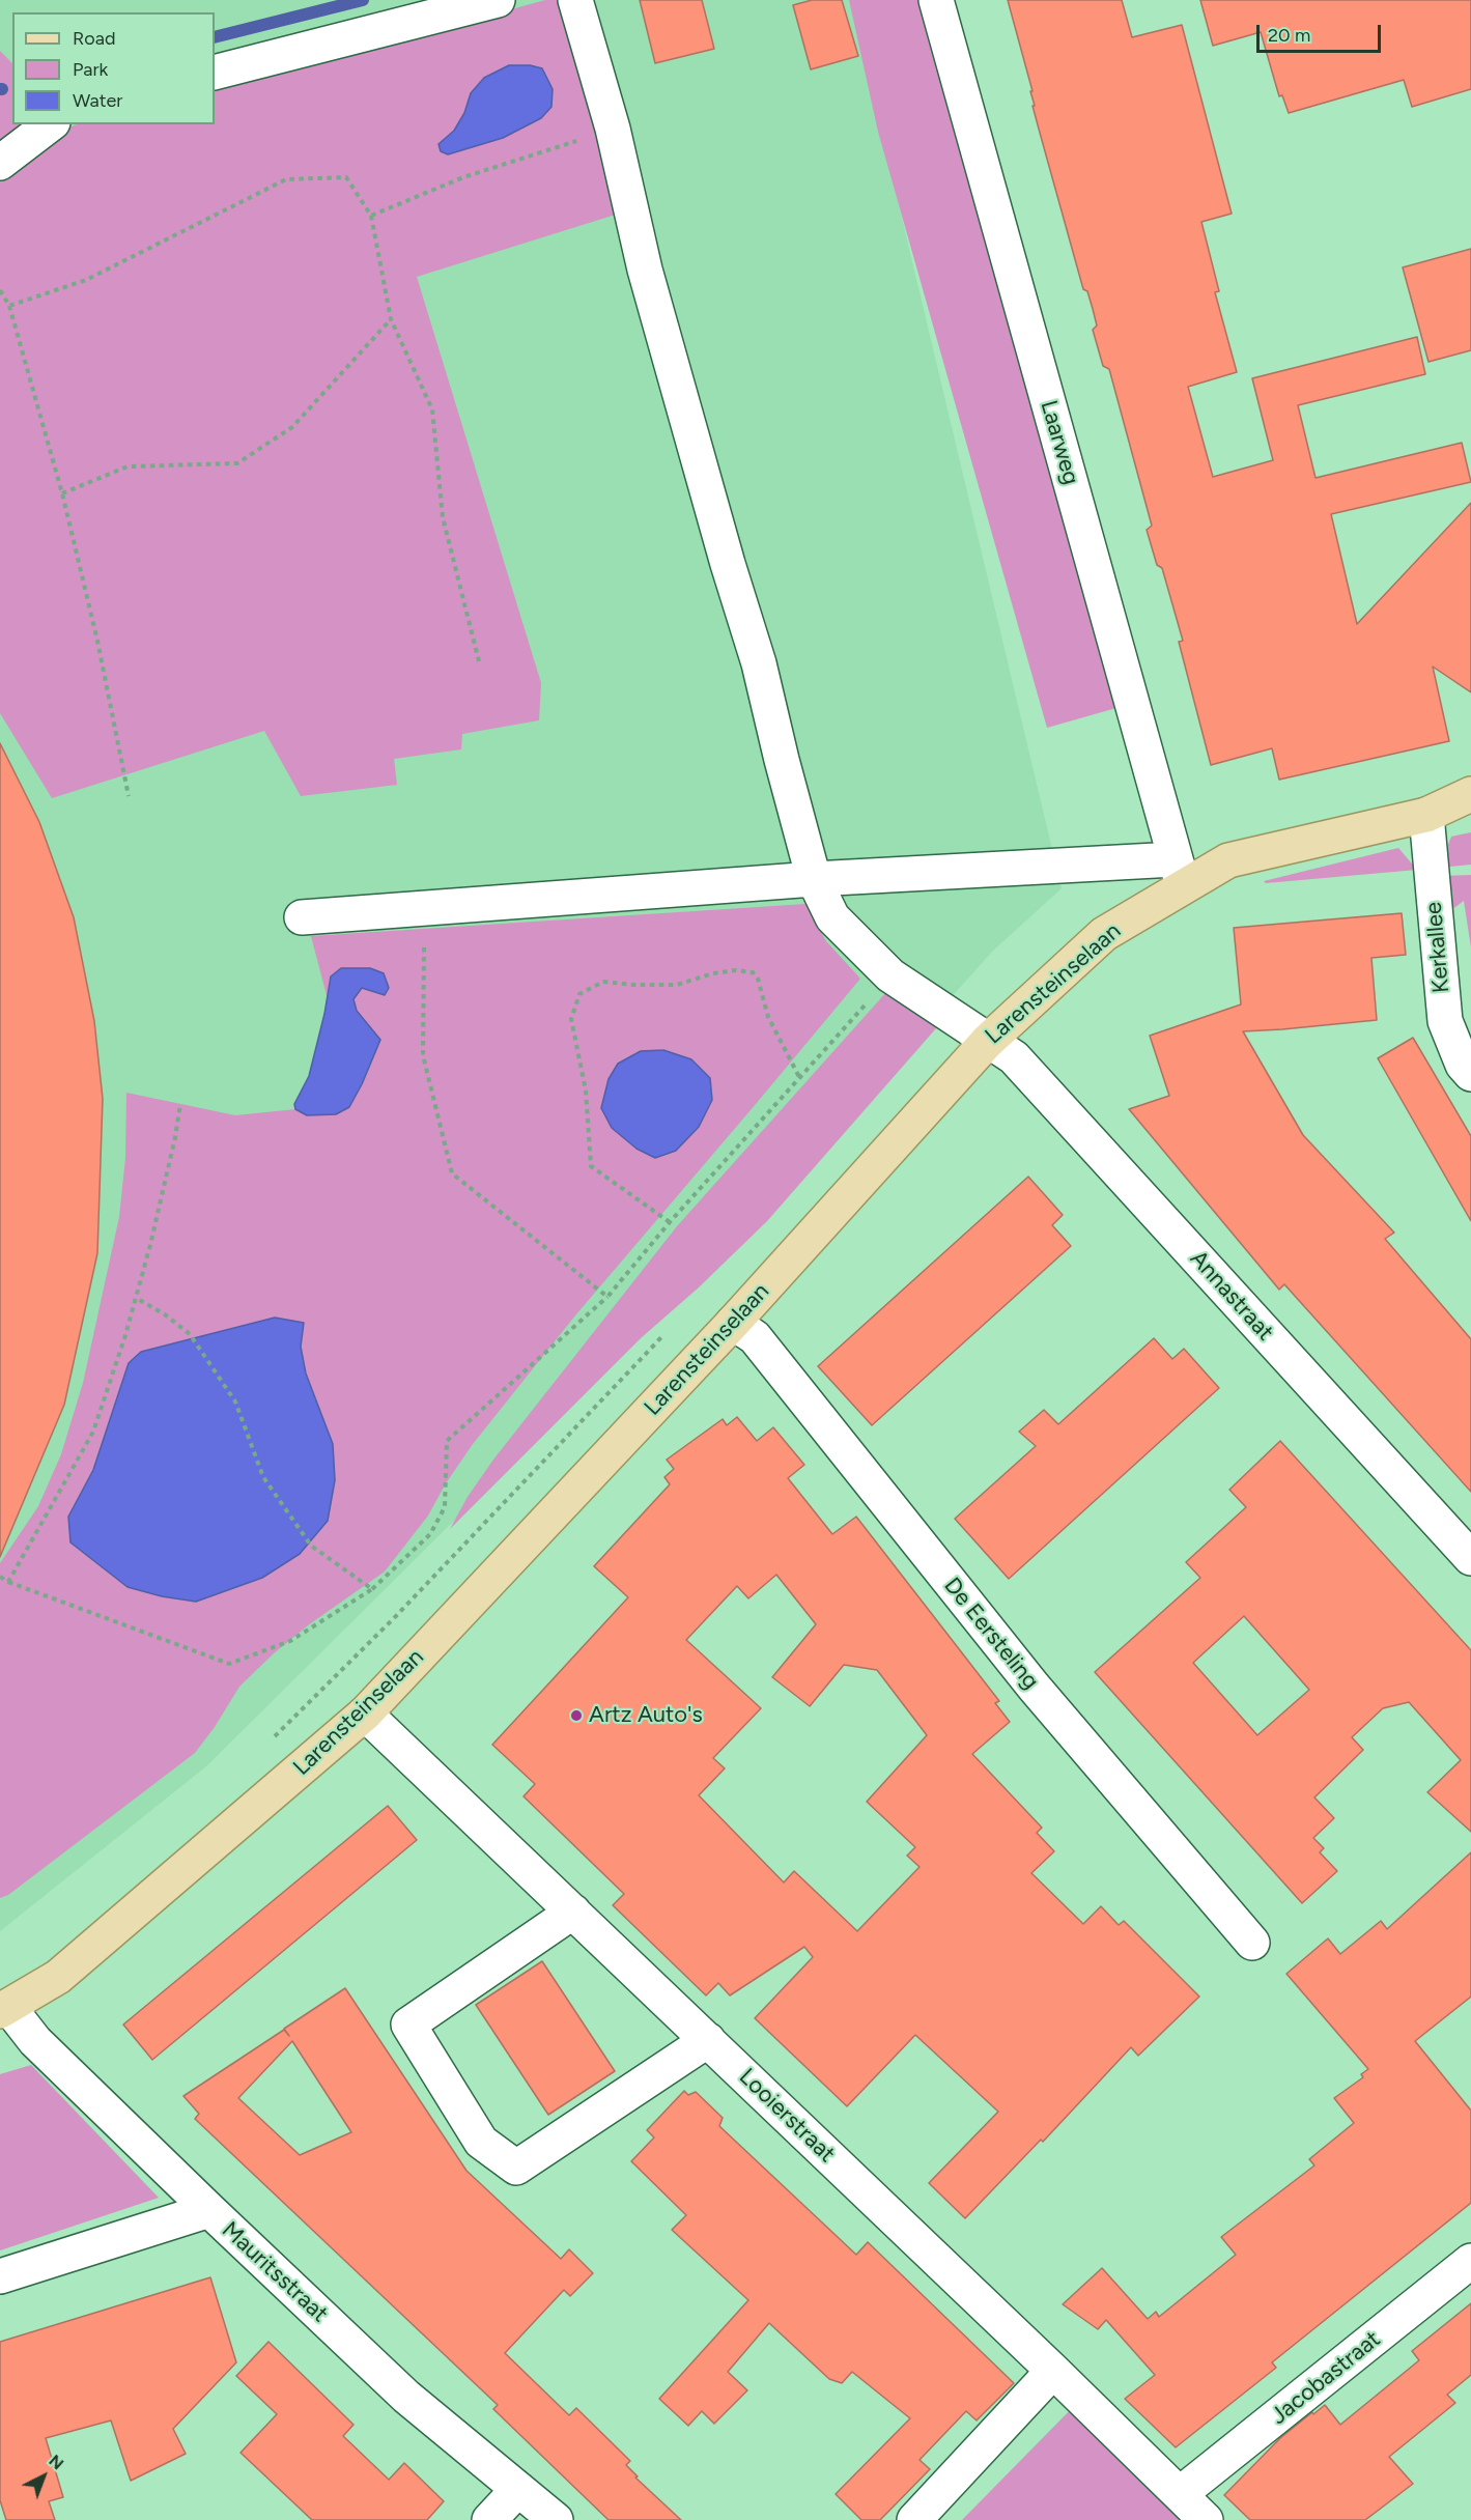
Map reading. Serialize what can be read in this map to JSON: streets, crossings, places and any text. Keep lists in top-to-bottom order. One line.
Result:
{"streets":{"main road":["Larensteinselaan"],"street":["Laarweg","Kerkallee","Annastraat","De Eersteling","Looierstraat","Mauritsstraat","Jacobastraat"]},"crossings":[["Laarweg","Larensteinselaan"],["Kerkallee","Larensteinselaan"],["Larensteinselaan","Annastraat"],["Larensteinselaan","De Eersteling"],["Larensteinselaan","Looierstraat"],["Larensteinselaan","Mauritsstraat"],["Looierstraat","Jacobastraat"]],"places":["Artz Auto's"],"legend":["Road","Park","Water"],"scale_bar":"20 m","north":"top right"}
